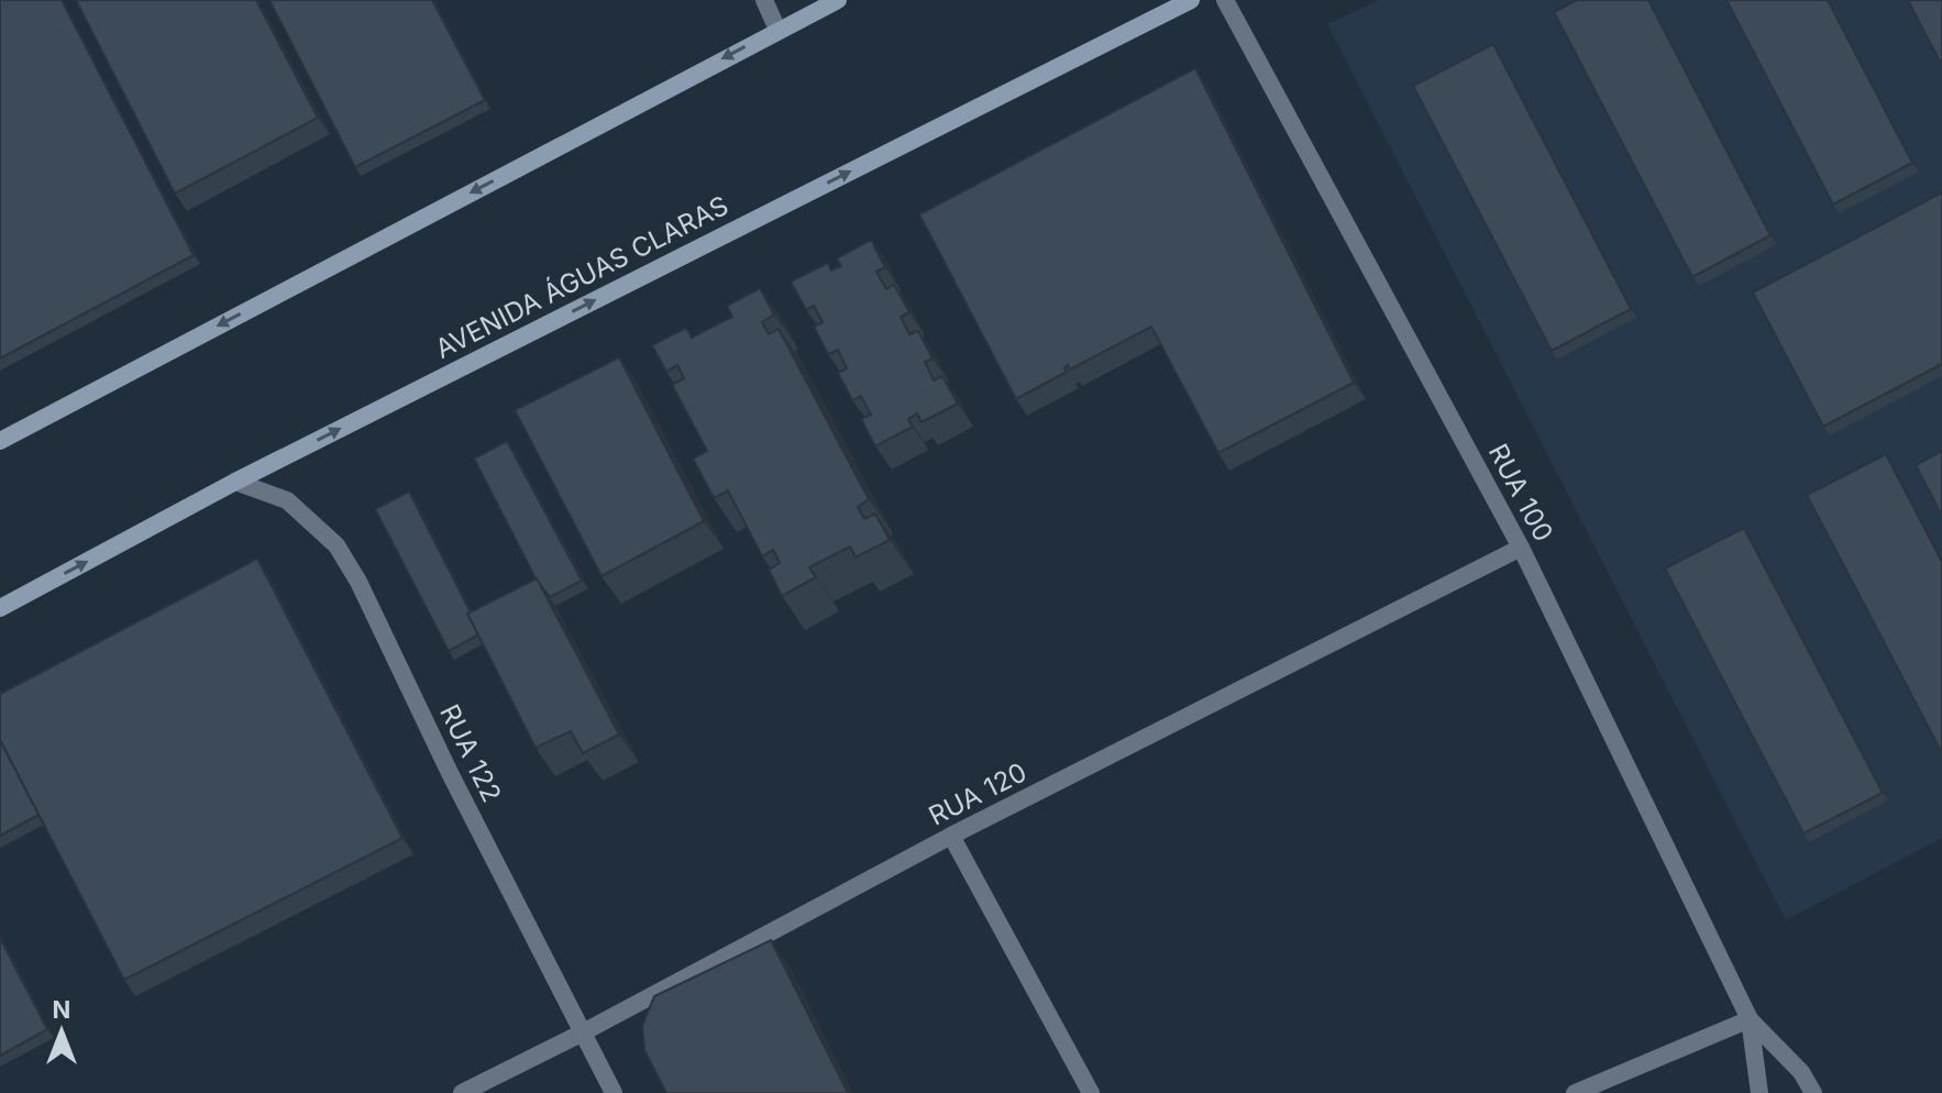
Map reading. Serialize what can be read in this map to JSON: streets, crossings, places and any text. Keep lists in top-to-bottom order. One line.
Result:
{"streets":{"main road":["AVENIDA ÁGUAS CLARAS"],"street":["RUA 100","RUA 122","RUA 120"]},"crossings":[["AVENIDA ÁGUAS CLARAS","RUA 122"],["RUA 100","RUA 120"],["RUA 122","RUA 120"]],"north":"top"}
